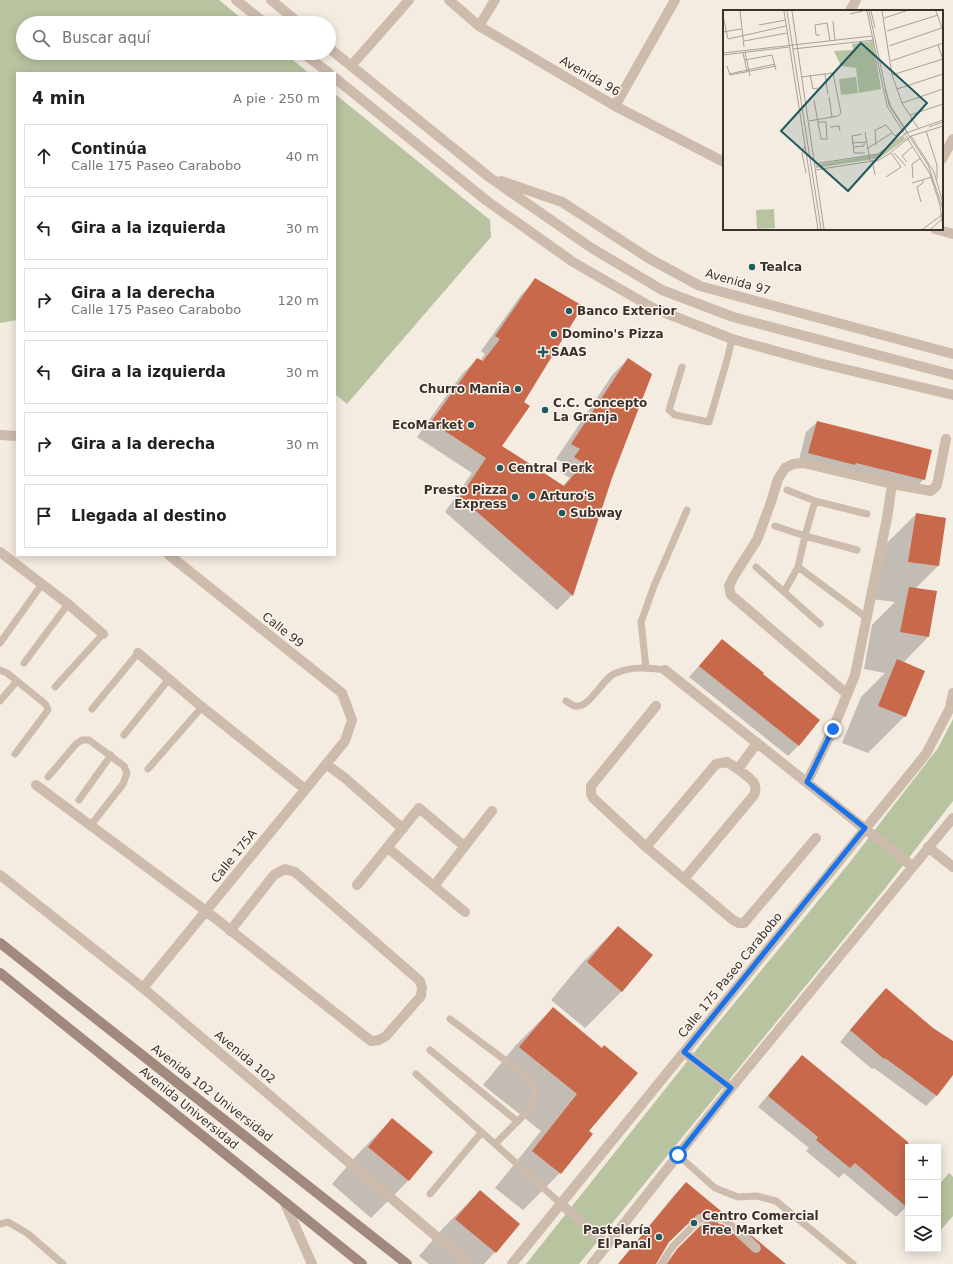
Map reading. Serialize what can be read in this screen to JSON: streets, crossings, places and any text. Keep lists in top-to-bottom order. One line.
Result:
{"streets":{"main road":["Avenida 102 Universidad","Avenida Universidad"],"street":["Avenida 96","Avenida 97","Calle 99","Calle 175A","Calle 175 Paseo Carabobo","Avenida 102"]},"crossings":[["Calle 99","Calle 175A"],["Calle 175A","Avenida 102"]],"places":{"other":["Tealca","Banco Exterior","Domino's Pizza","Churro Mania","C.C. Concepto La Granja","EcoMarket","Central Perk","Arturo's","Presto Pizza Express","Subway","Centro Comercial Free Market","Pastelería El Panal"],"health":["SAAS"]},"page":{"search":"Buscar aquí","heading":["4 min","A pie · 250 m"],"list":[["Continúa","Calle 175 Paseo Carabobo","40 m"],["Gira a la izquierda","30 m"],["Gira a la derecha","Calle 175 Paseo Carabobo","120 m"],["Gira a la izquierda","30 m"],["Gira a la derecha","30 m"],"Llegada al destino"],"map_buttons":["+","−"]}}
